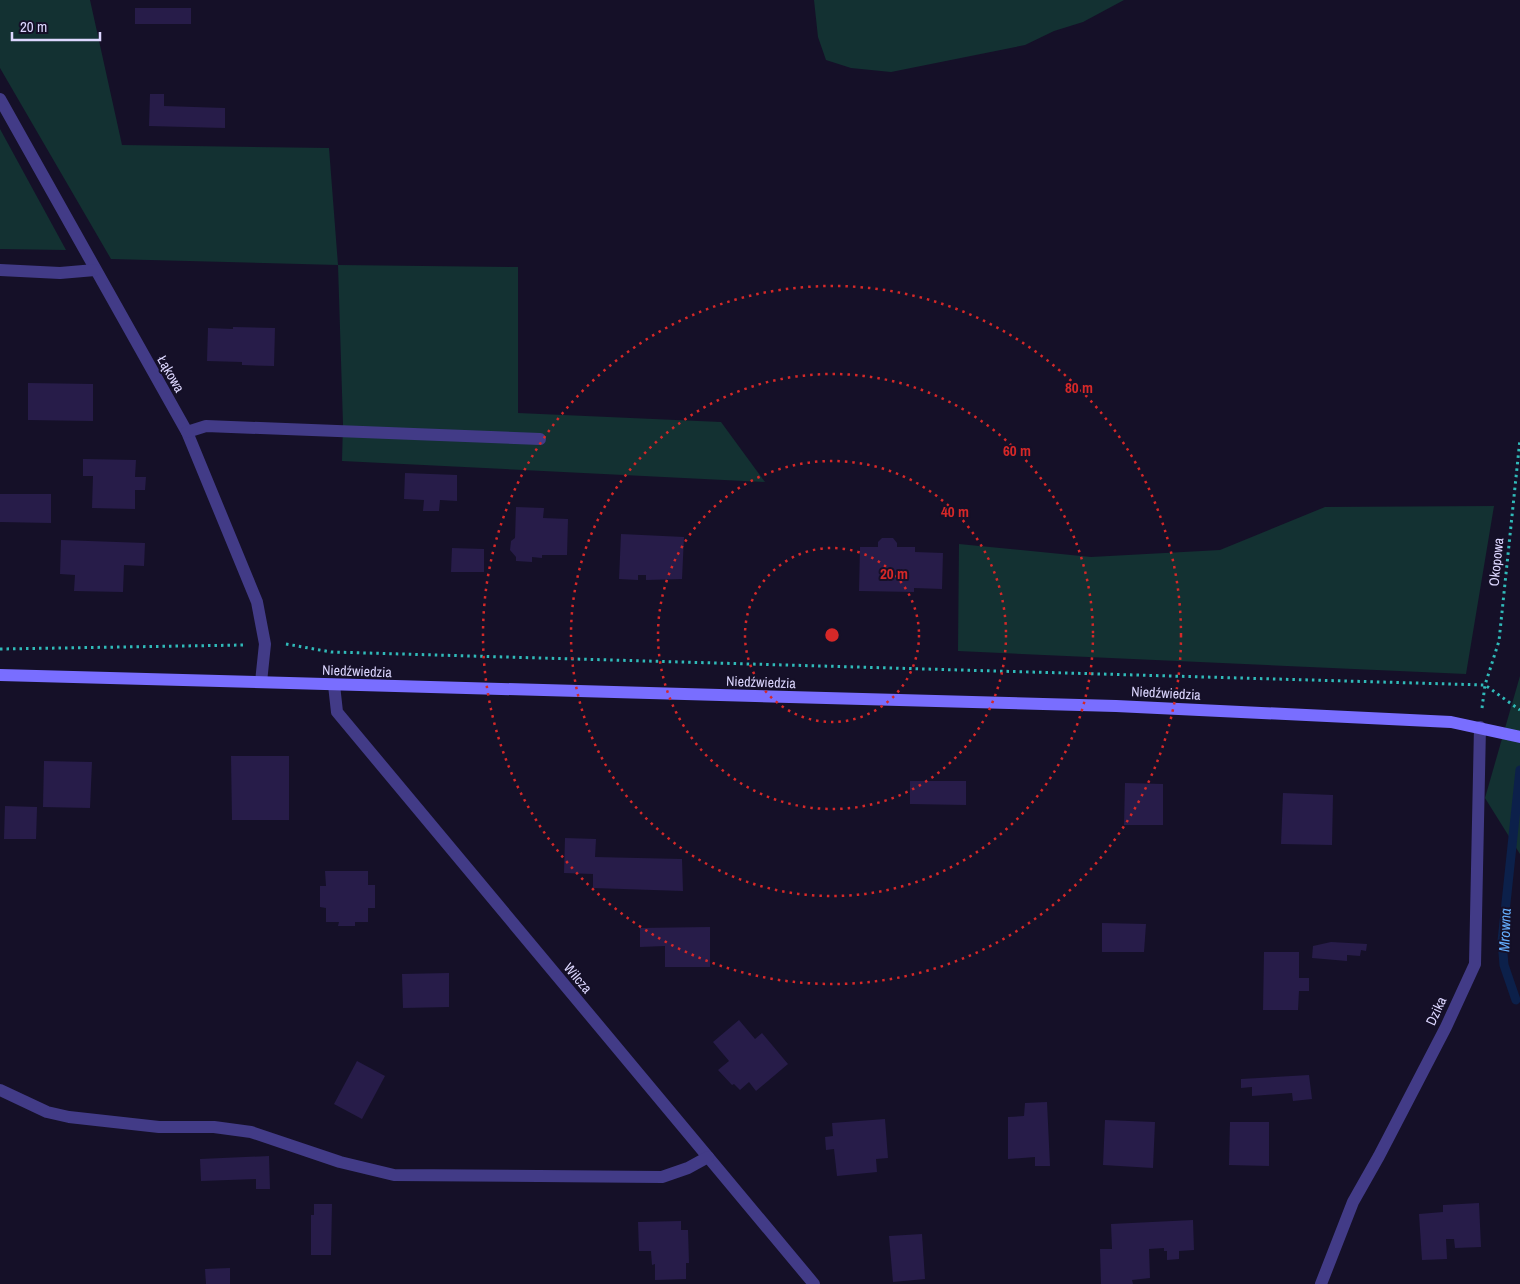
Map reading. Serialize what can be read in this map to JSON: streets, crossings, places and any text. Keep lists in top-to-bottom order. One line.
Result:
{"streets":{"street":["Łąkowa","Niedźwiedzia","Wilcza","Dzika"],"path":["Okopowa"]},"crossings":[["Łąkowa","Niedźwiedzia"],["Niedźwiedzia","Wilcza"],["Niedźwiedzia","Dzika"]],"water":["Mrowna"],"scale_bar":"20 m","rings":["80 m","60 m","40 m","20 m"]}
